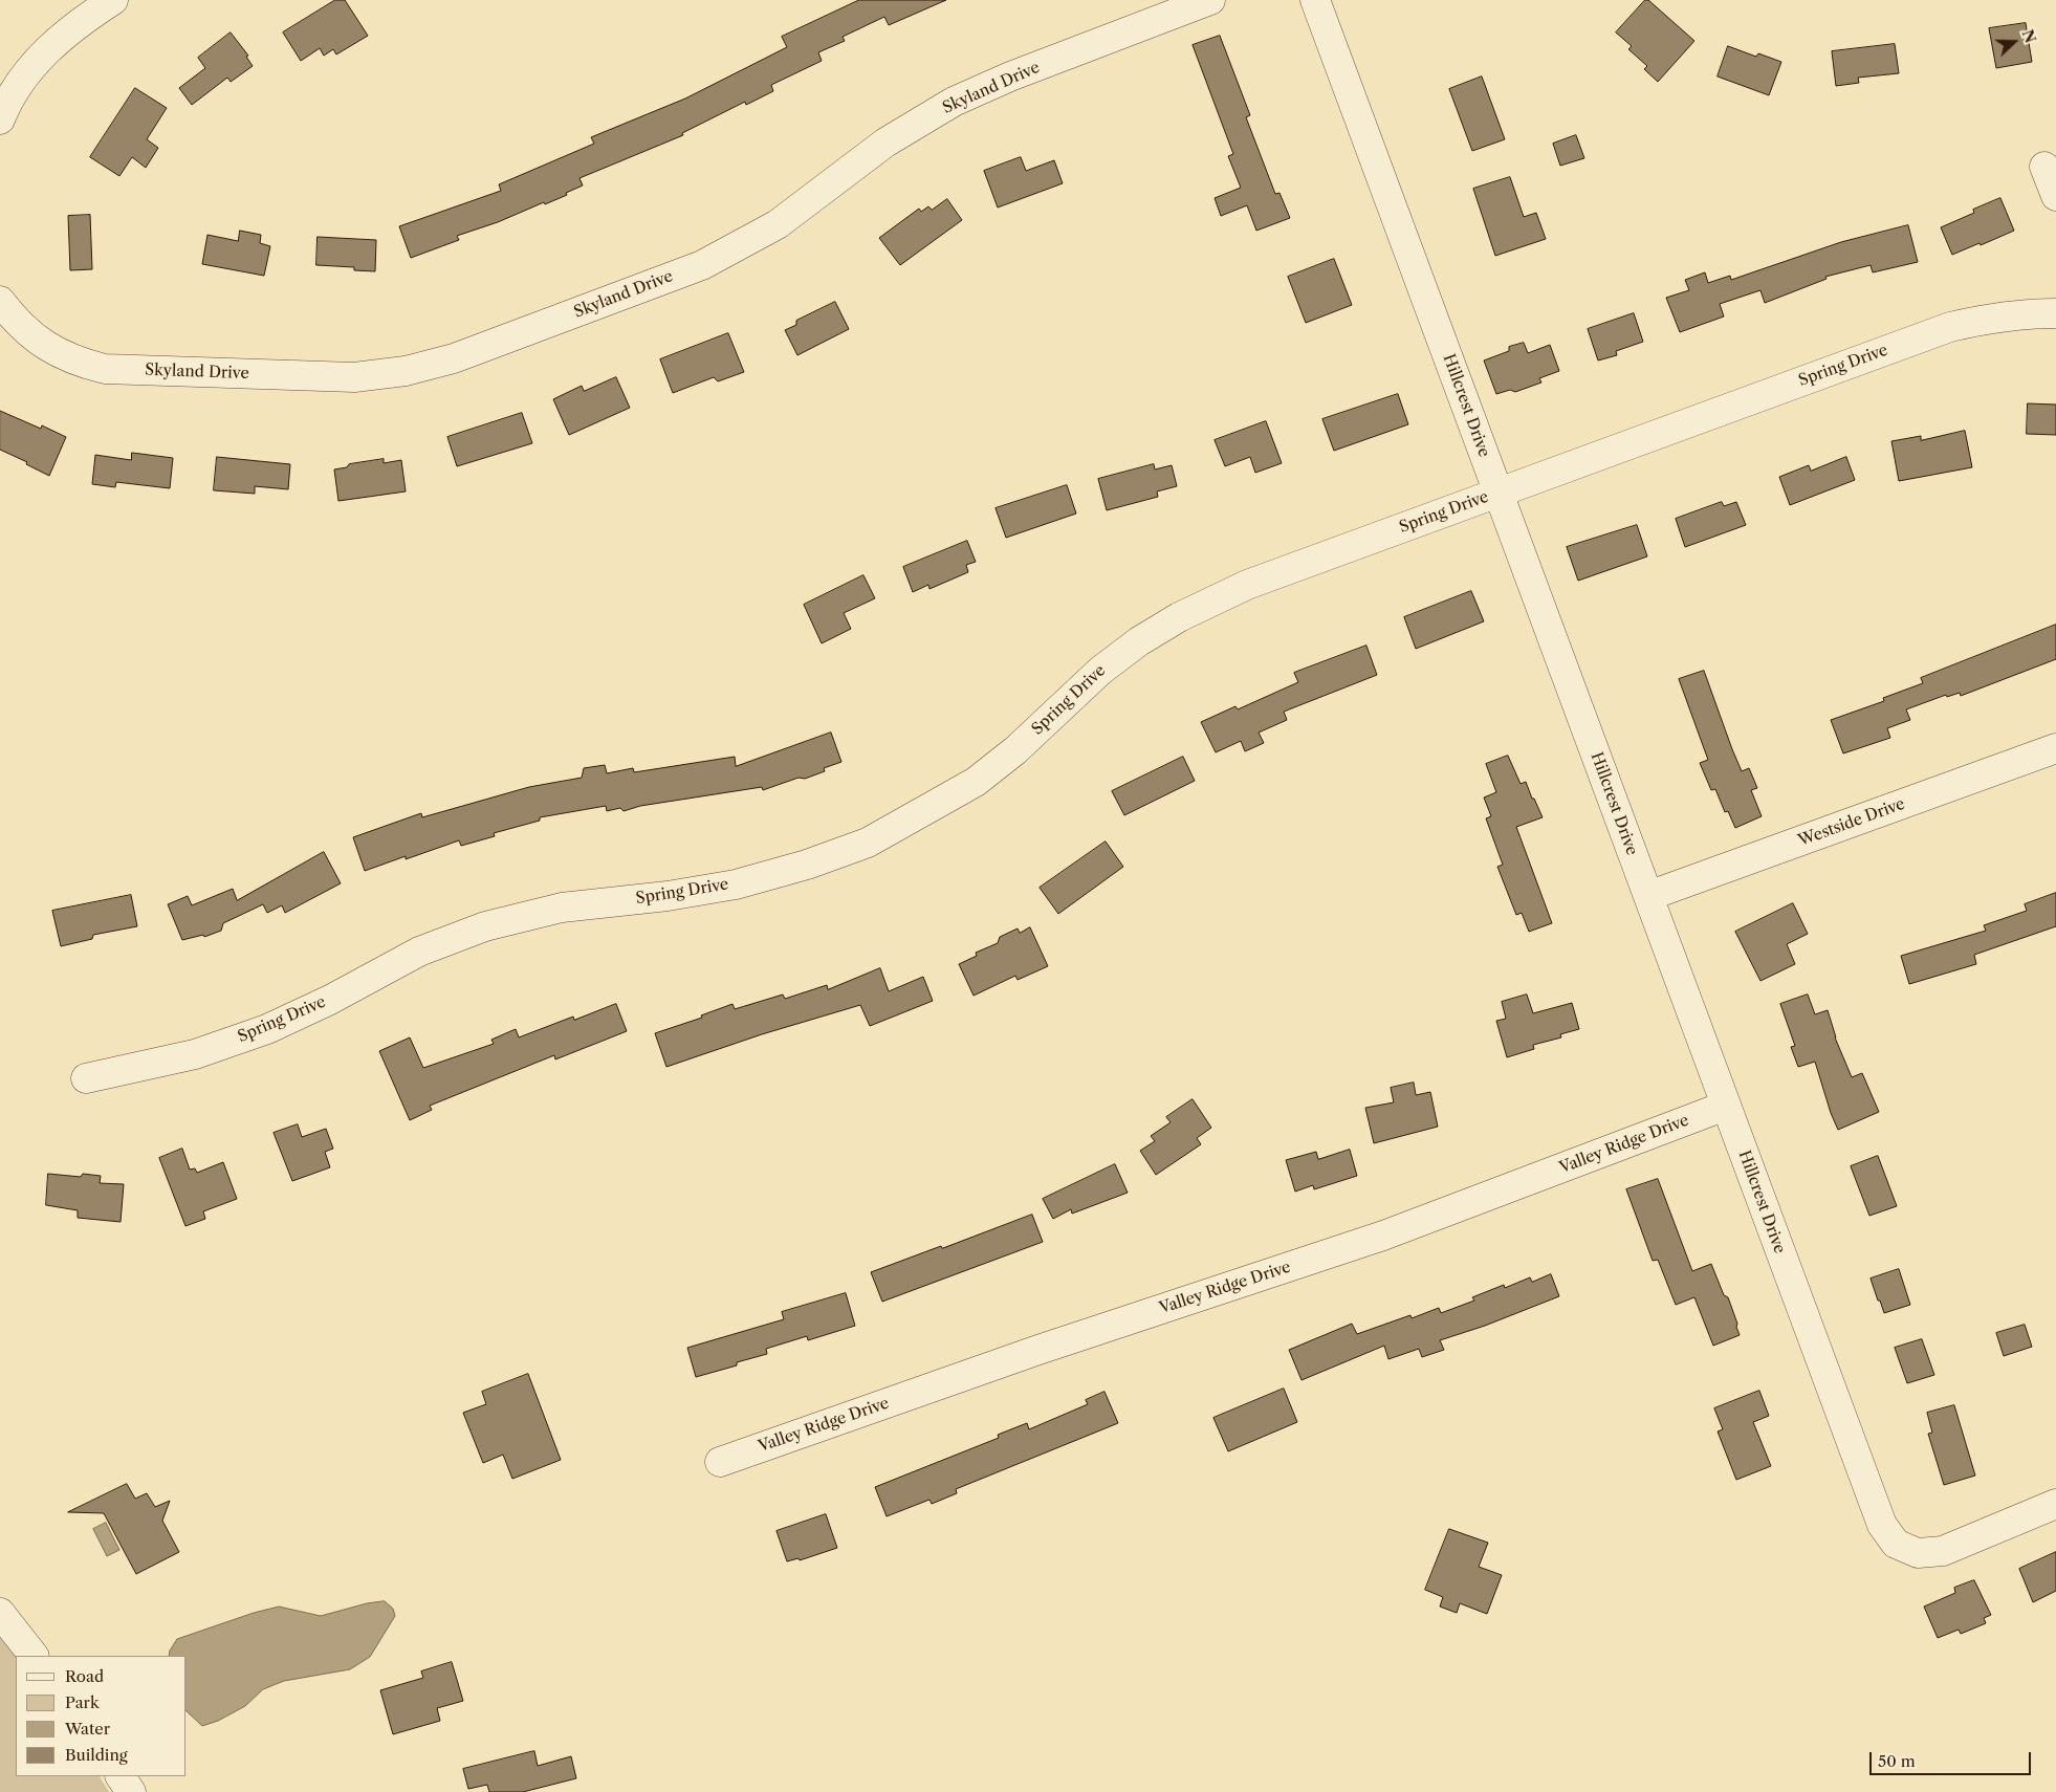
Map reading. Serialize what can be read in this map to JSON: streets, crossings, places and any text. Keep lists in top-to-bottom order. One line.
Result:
{"streets":{"street":["Skyland Drive","Spring Drive","Hillcrest Drive","Westside Drive","Valley Ridge Drive"]},"crossings":[["Spring Drive","Hillcrest Drive"],["Hillcrest Drive","Westside Drive"],["Hillcrest Drive","Valley Ridge Drive"]],"legend":["Road","Park","Water","Building"],"scale_bar":"50 m","north":"right"}
